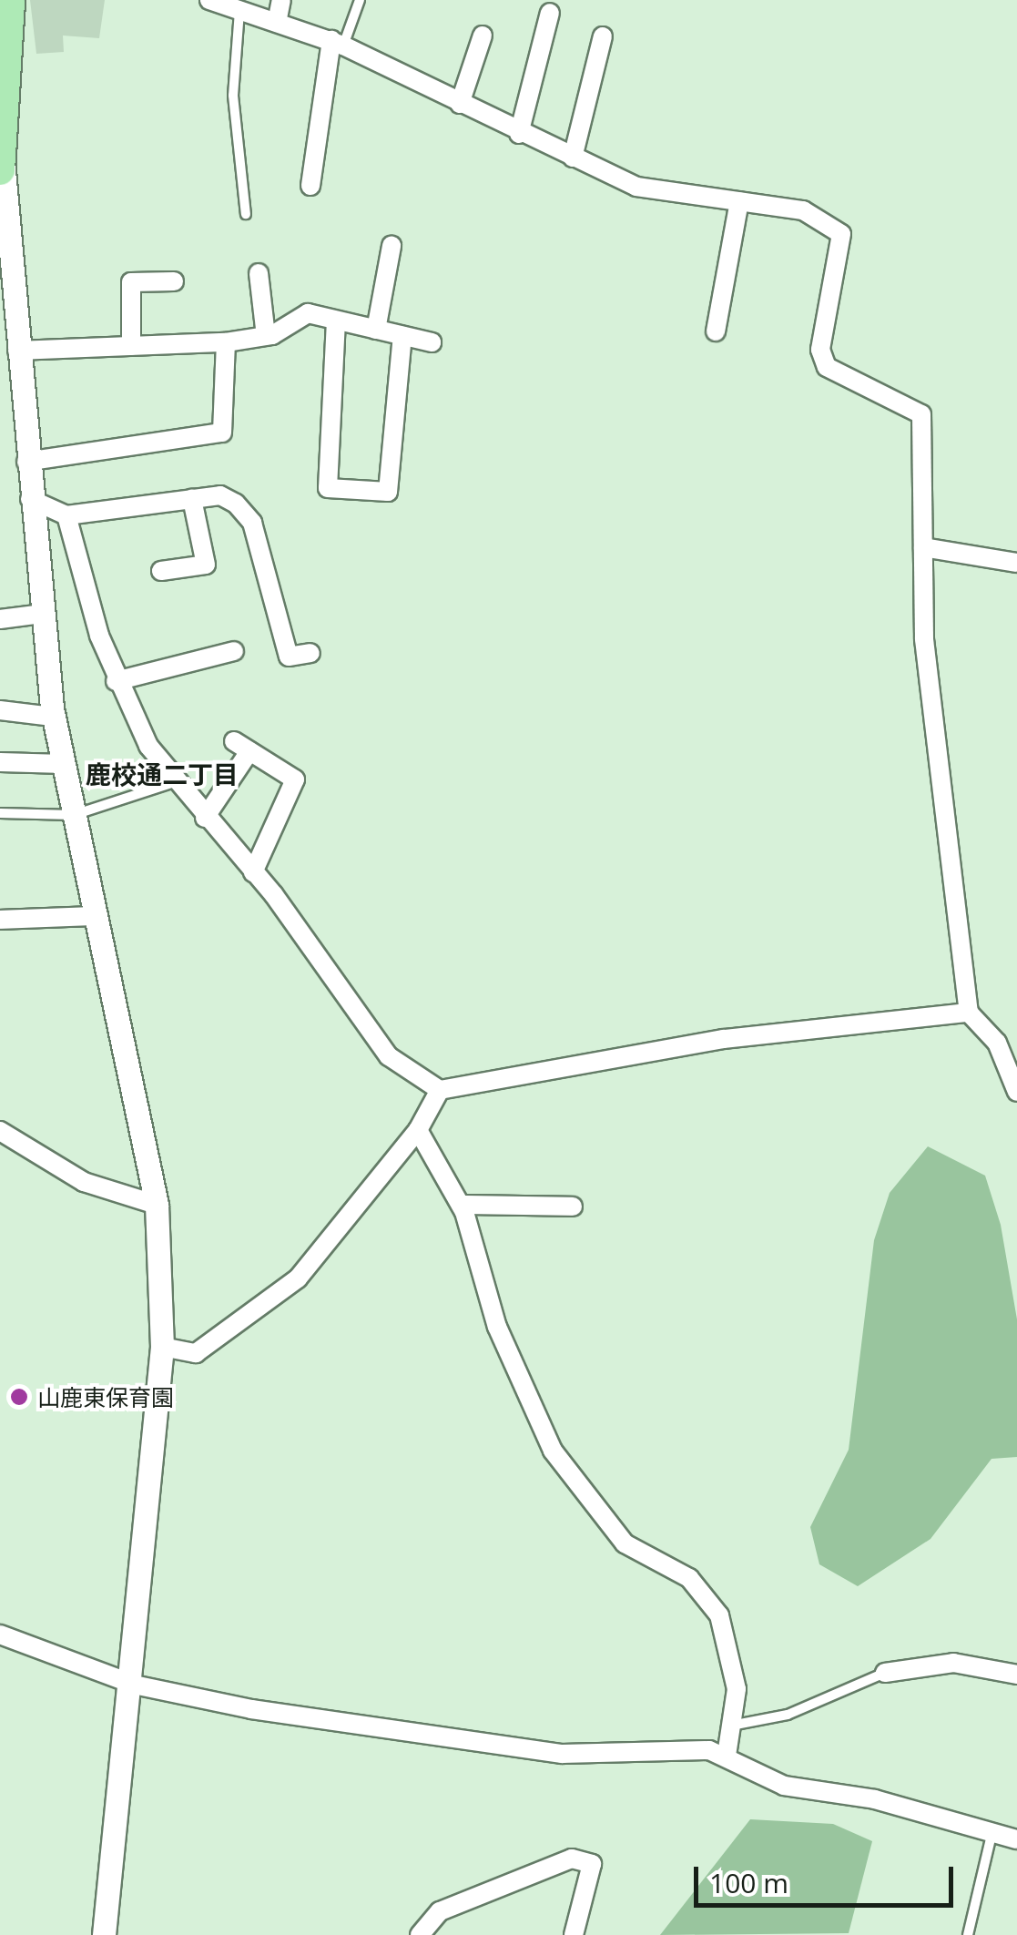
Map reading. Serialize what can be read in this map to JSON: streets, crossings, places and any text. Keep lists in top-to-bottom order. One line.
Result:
{"districts":["鹿校通二丁目"],"places":["山鹿東保育園"],"scale_bar":"100 m"}
